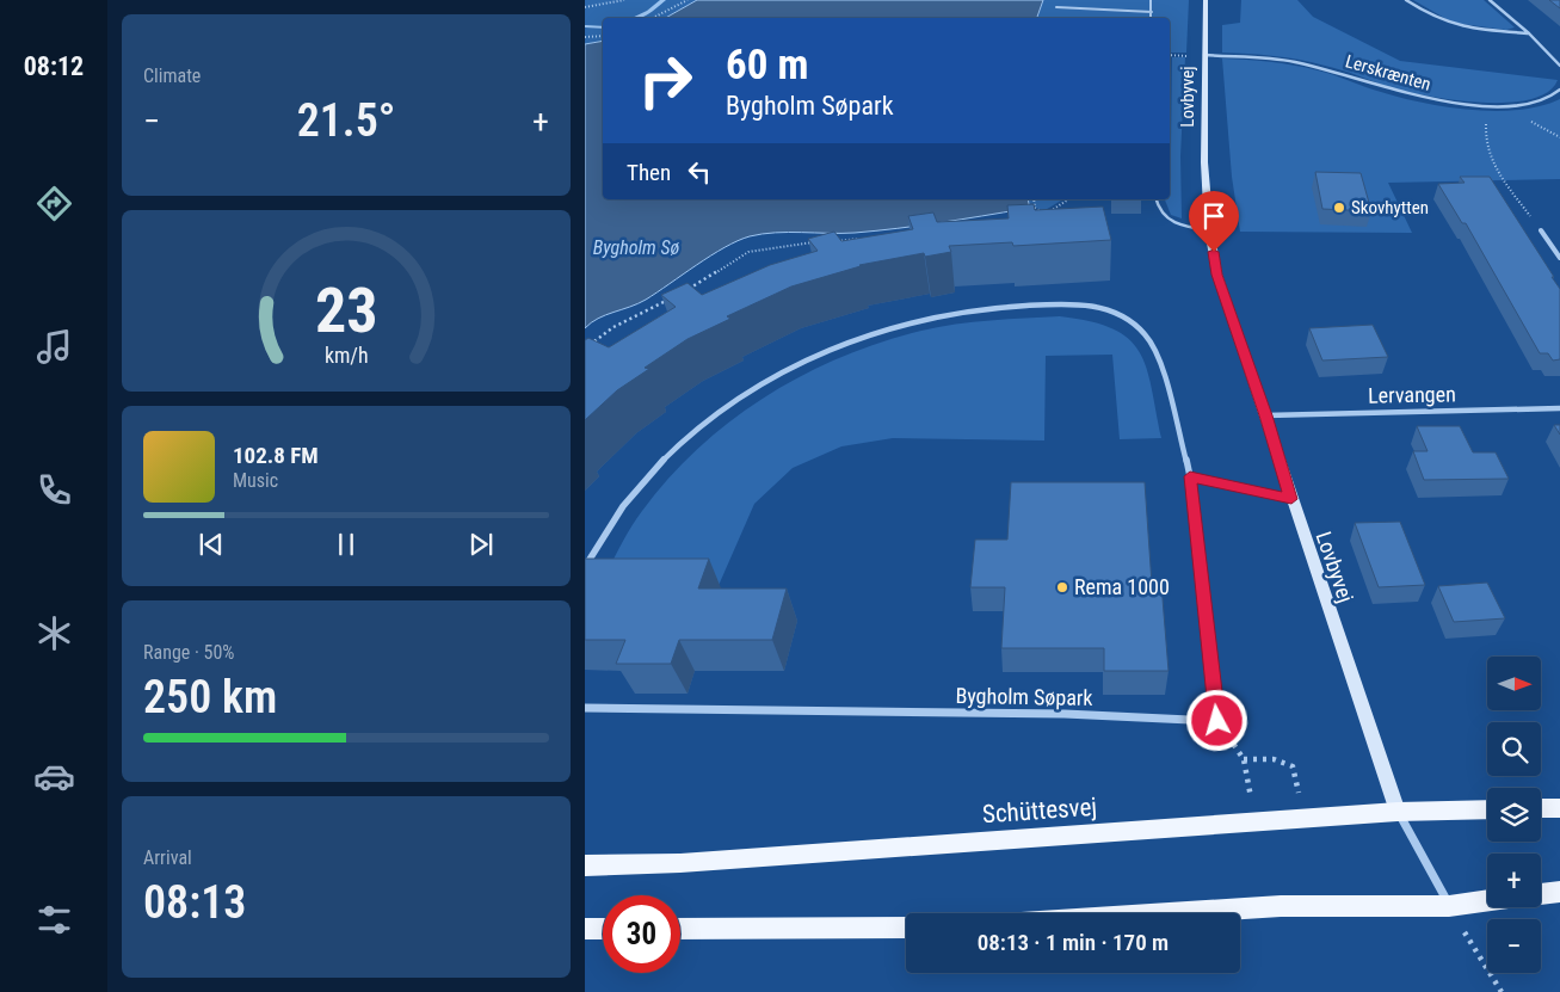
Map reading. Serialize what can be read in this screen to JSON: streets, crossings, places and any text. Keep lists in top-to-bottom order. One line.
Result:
{"streets":{"main road":["Schüttesvej"],"street":["Lerskrænten","Lovbyvej","Lervangen","Bygholm Søpark"]},"crossings":[["Lerskrænten","Lovbyvej"],["Lovbyvej","Lervangen"],["Lovbyvej","Schüttesvej"]],"water":["Bygholm Sø"],"places":["Skovhytten","Rema 1000"],"north":"right","page":{"tabs":"08:12","tile":["Climate",["Range · 50%","250 km"],["Arrival","08:13"]],"turn":["60 m","Bygholm Søpark"],"heat":["−","21.5°","+"],"then":"Then","song":["102.8 FM","Music"],"map_buttons":["+","−"],"limit":"30","trip":"08:13 · 1 min · 170 m","gauge":["23","km/h"]}}
